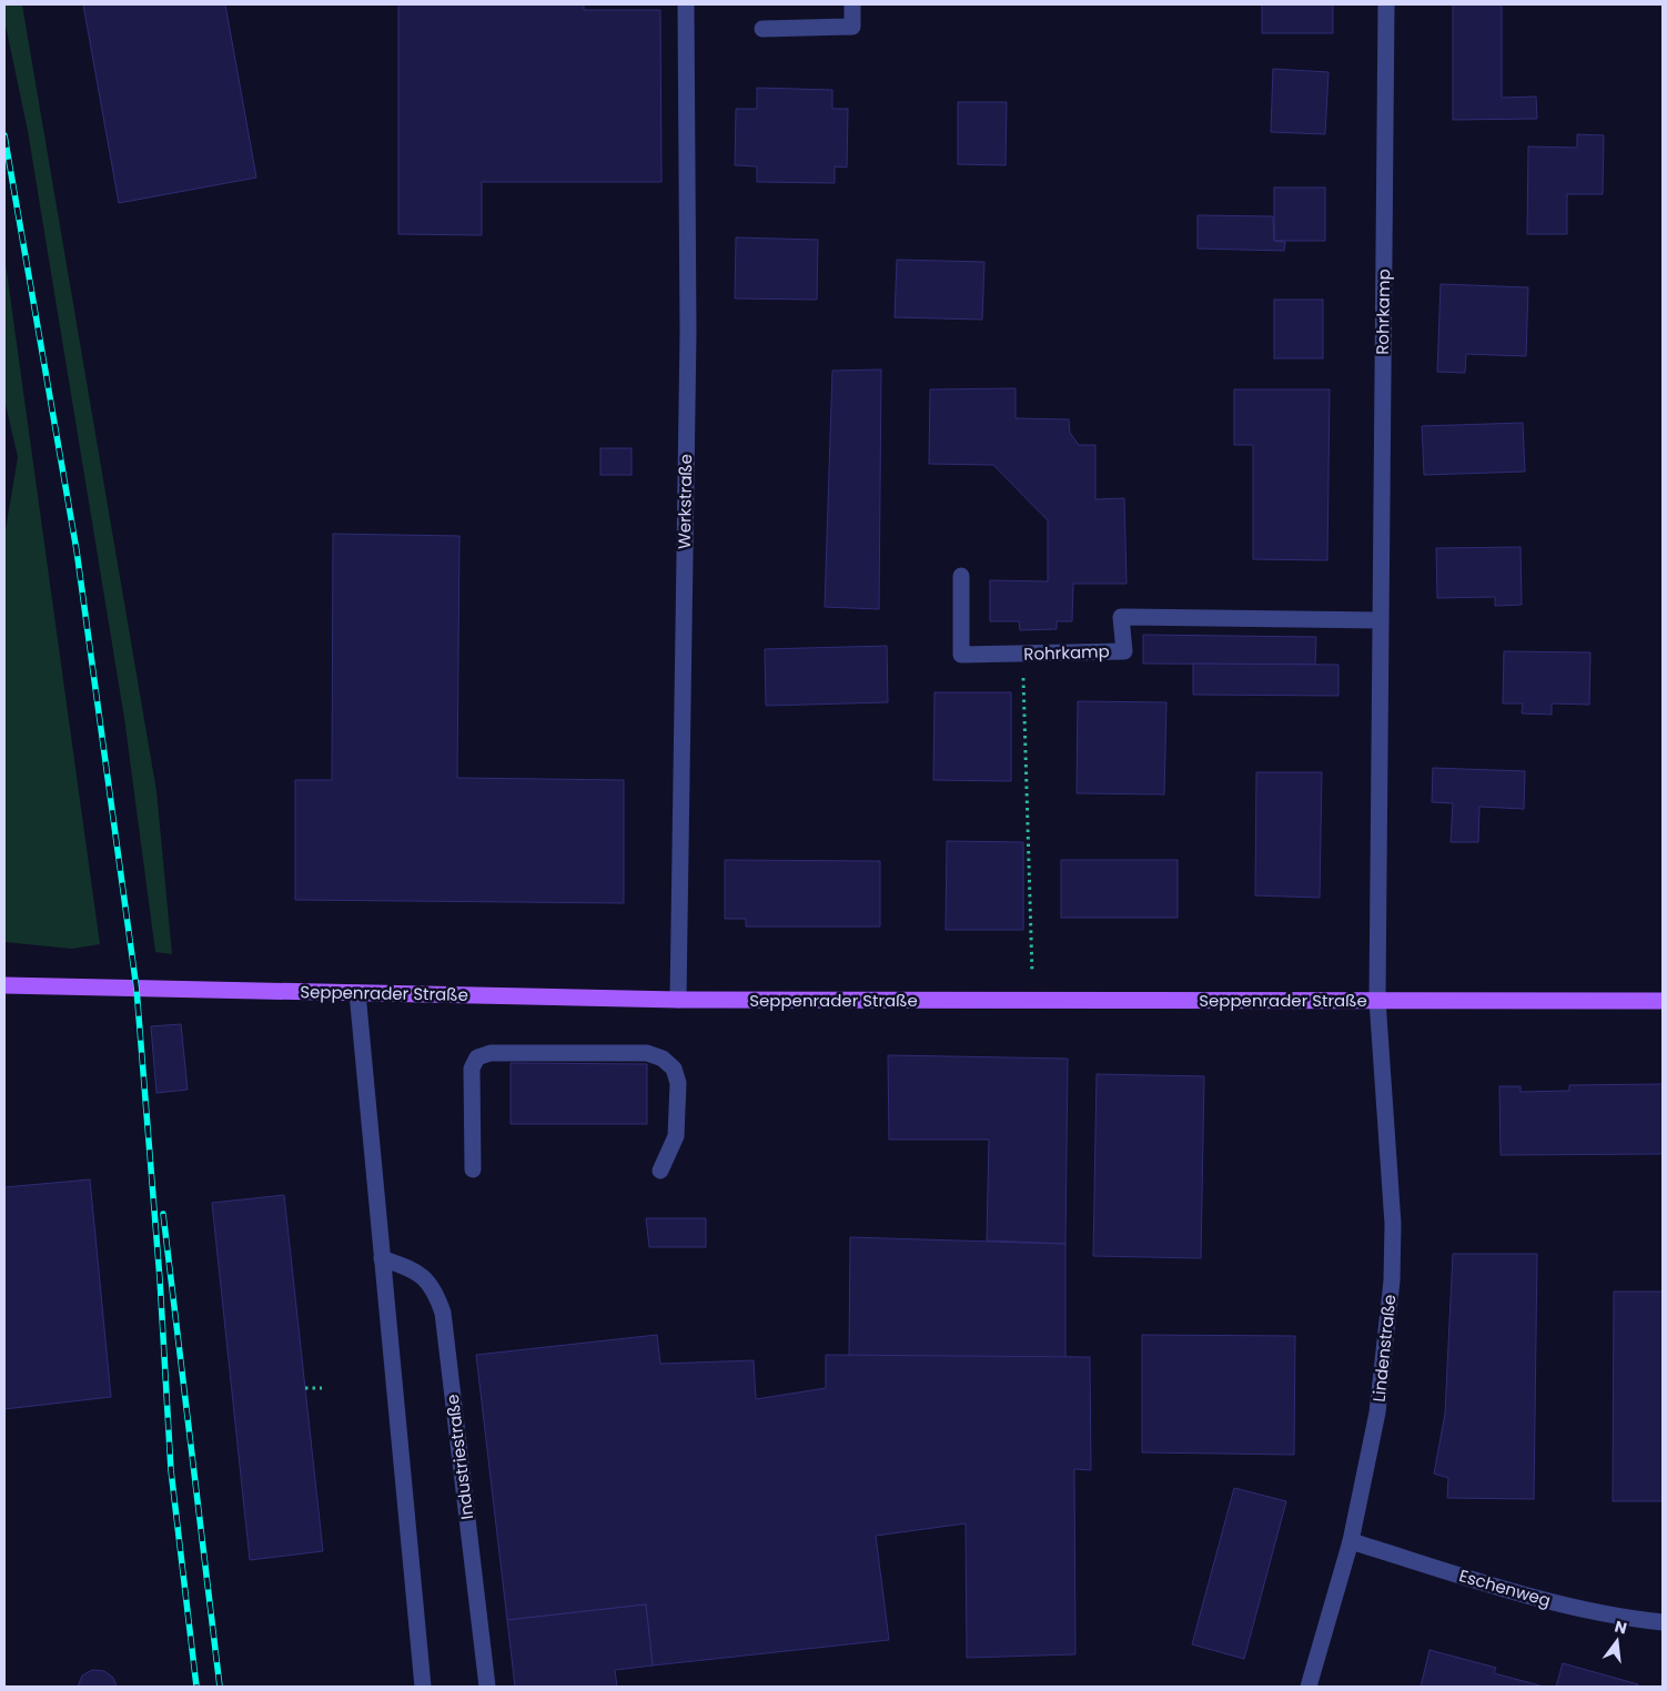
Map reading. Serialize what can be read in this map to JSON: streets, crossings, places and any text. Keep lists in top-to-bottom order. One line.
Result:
{"streets":{"main road":["Seppenrader Straße"],"street":["Rohrkamp","Werkstraße","Lindenstraße","Industriestraße","Eschenweg"]},"crossings":[["Rohrkamp","Seppenrader Straße"],["Rohrkamp","Lindenstraße"],["Werkstraße","Seppenrader Straße"],["Seppenrader Straße","Lindenstraße"],["Lindenstraße","Eschenweg"]],"north":"top"}
